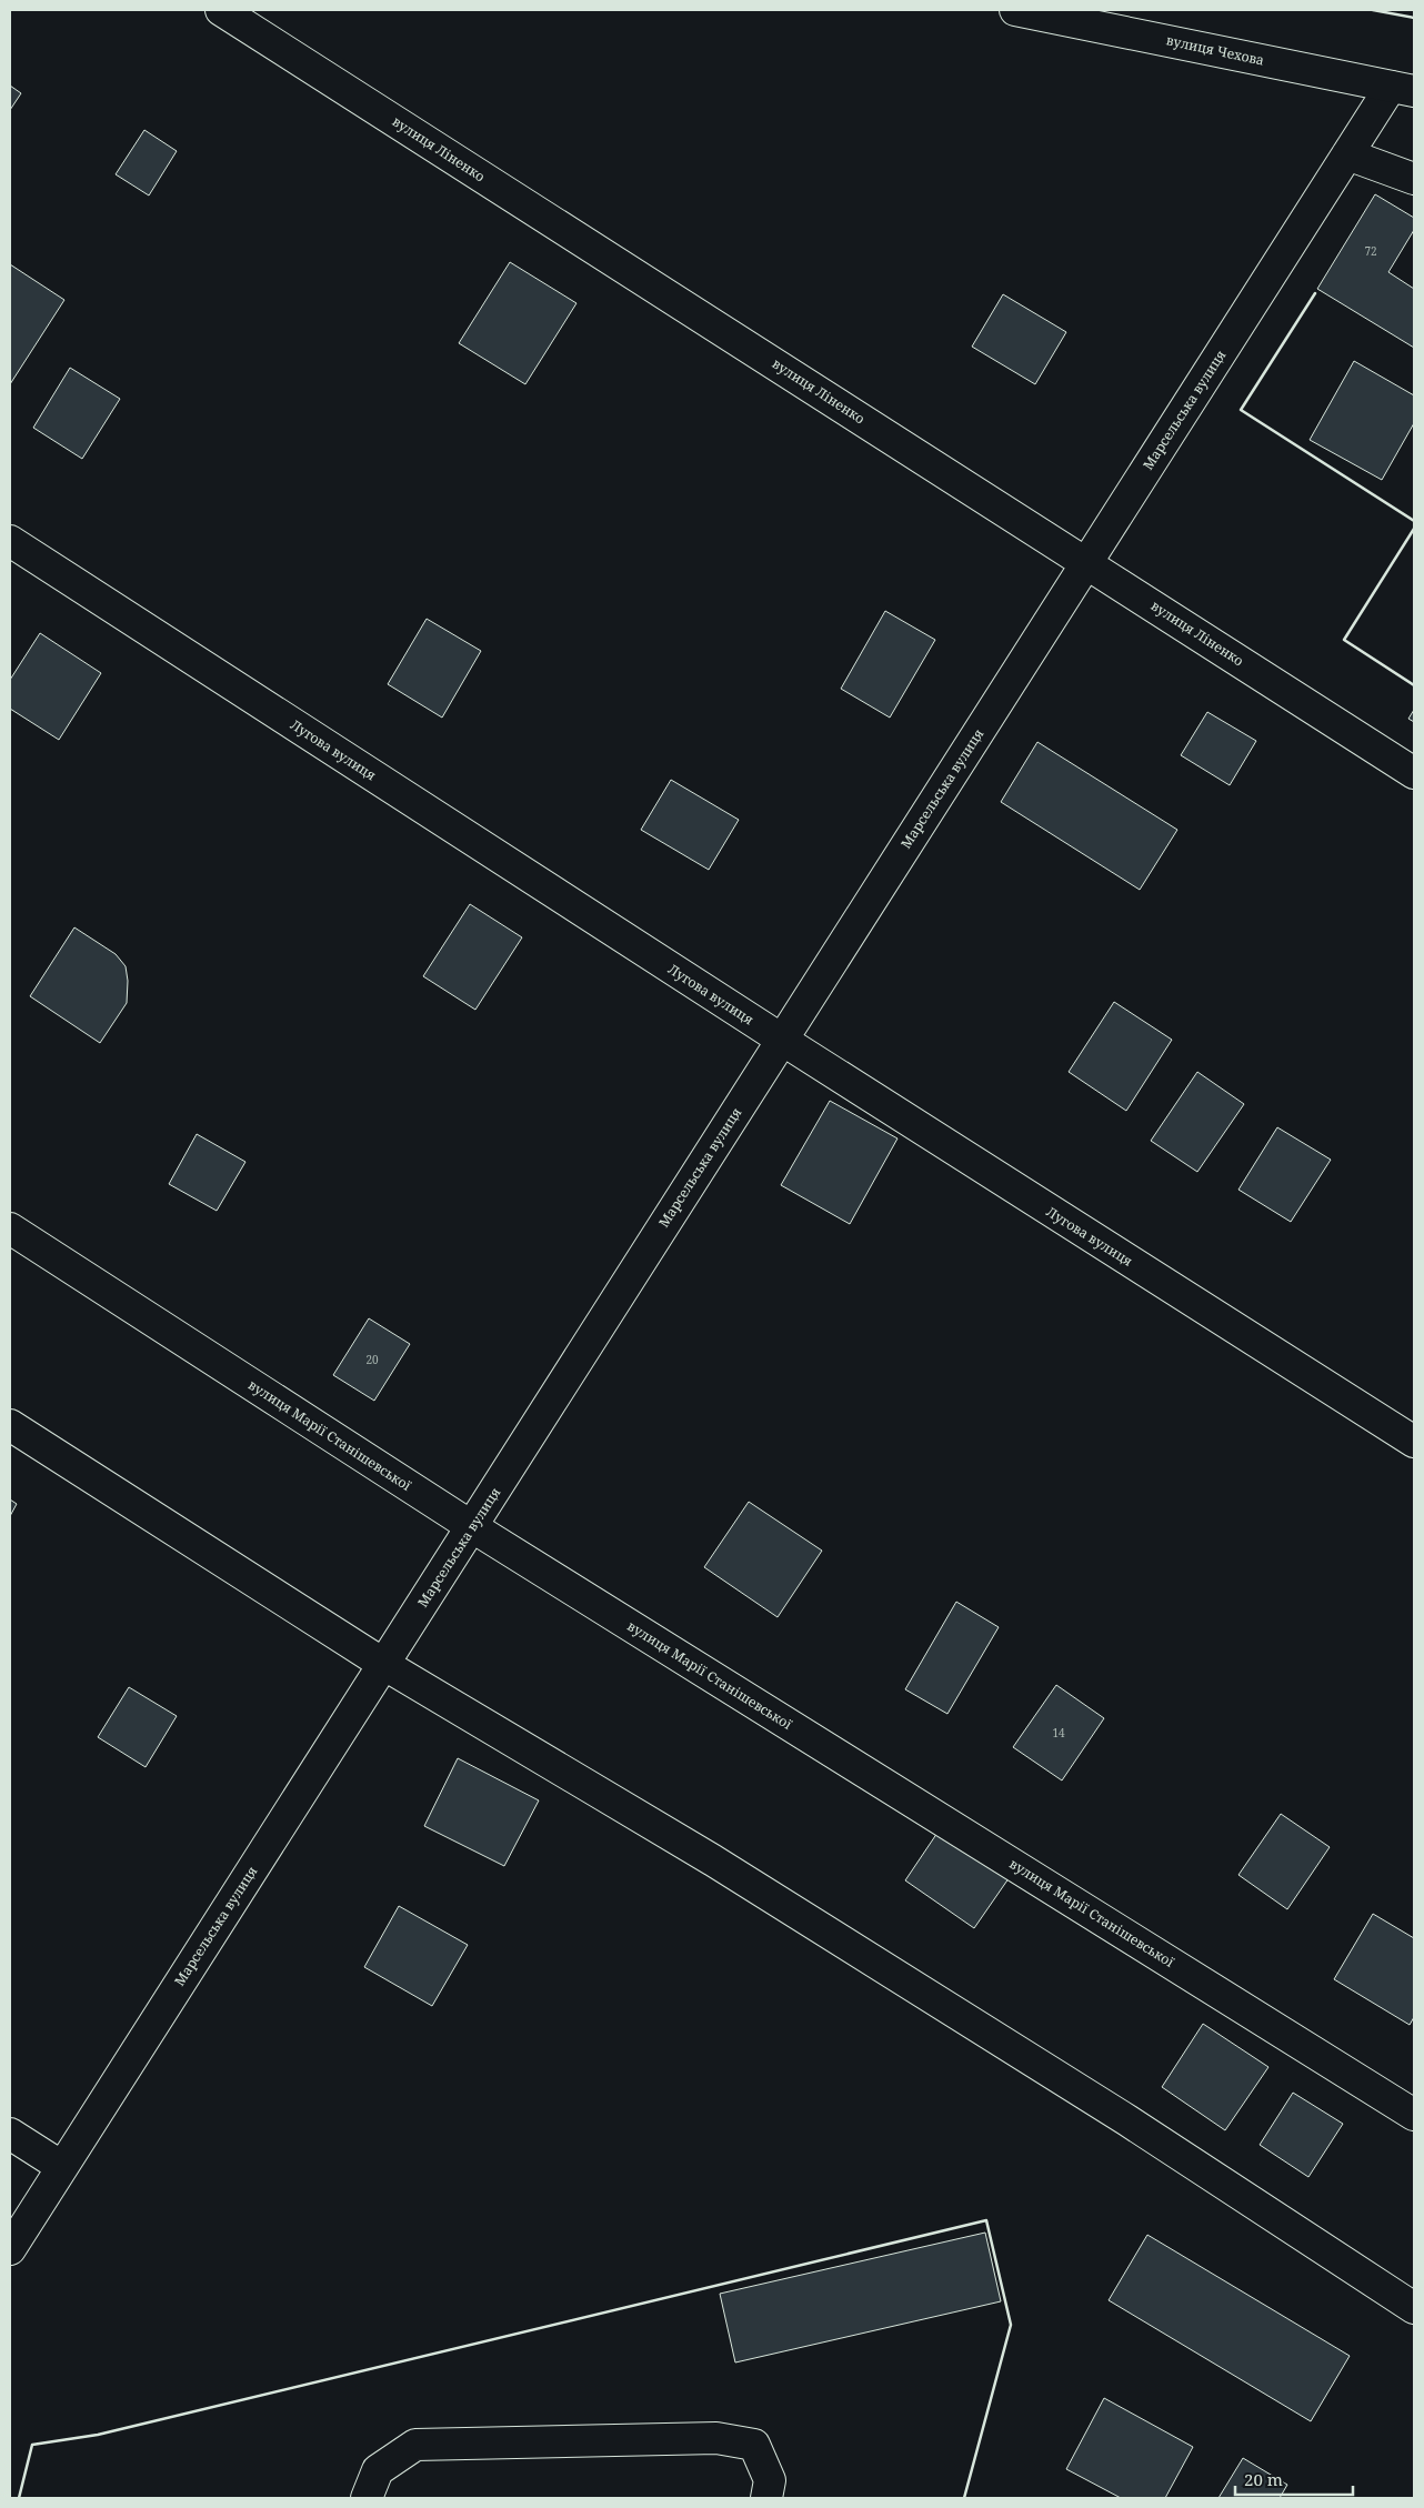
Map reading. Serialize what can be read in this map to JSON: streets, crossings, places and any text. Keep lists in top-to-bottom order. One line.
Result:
{"streets":{"street":["вулиця Чехова","вулиця Ліненко","Марсельська вулиця","Лугова вулиця","вулиця Марії Станішевської"]},"crossings":[["вулиця Чехова","Марсельська вулиця"],["вулиця Ліненко","Марсельська вулиця"],["Марсельська вулиця","Лугова вулиця"],["Марсельська вулиця","вулиця Марії Станішевської"]],"house_numbers":["72","20","14"],"scale_bar":"20 m"}
